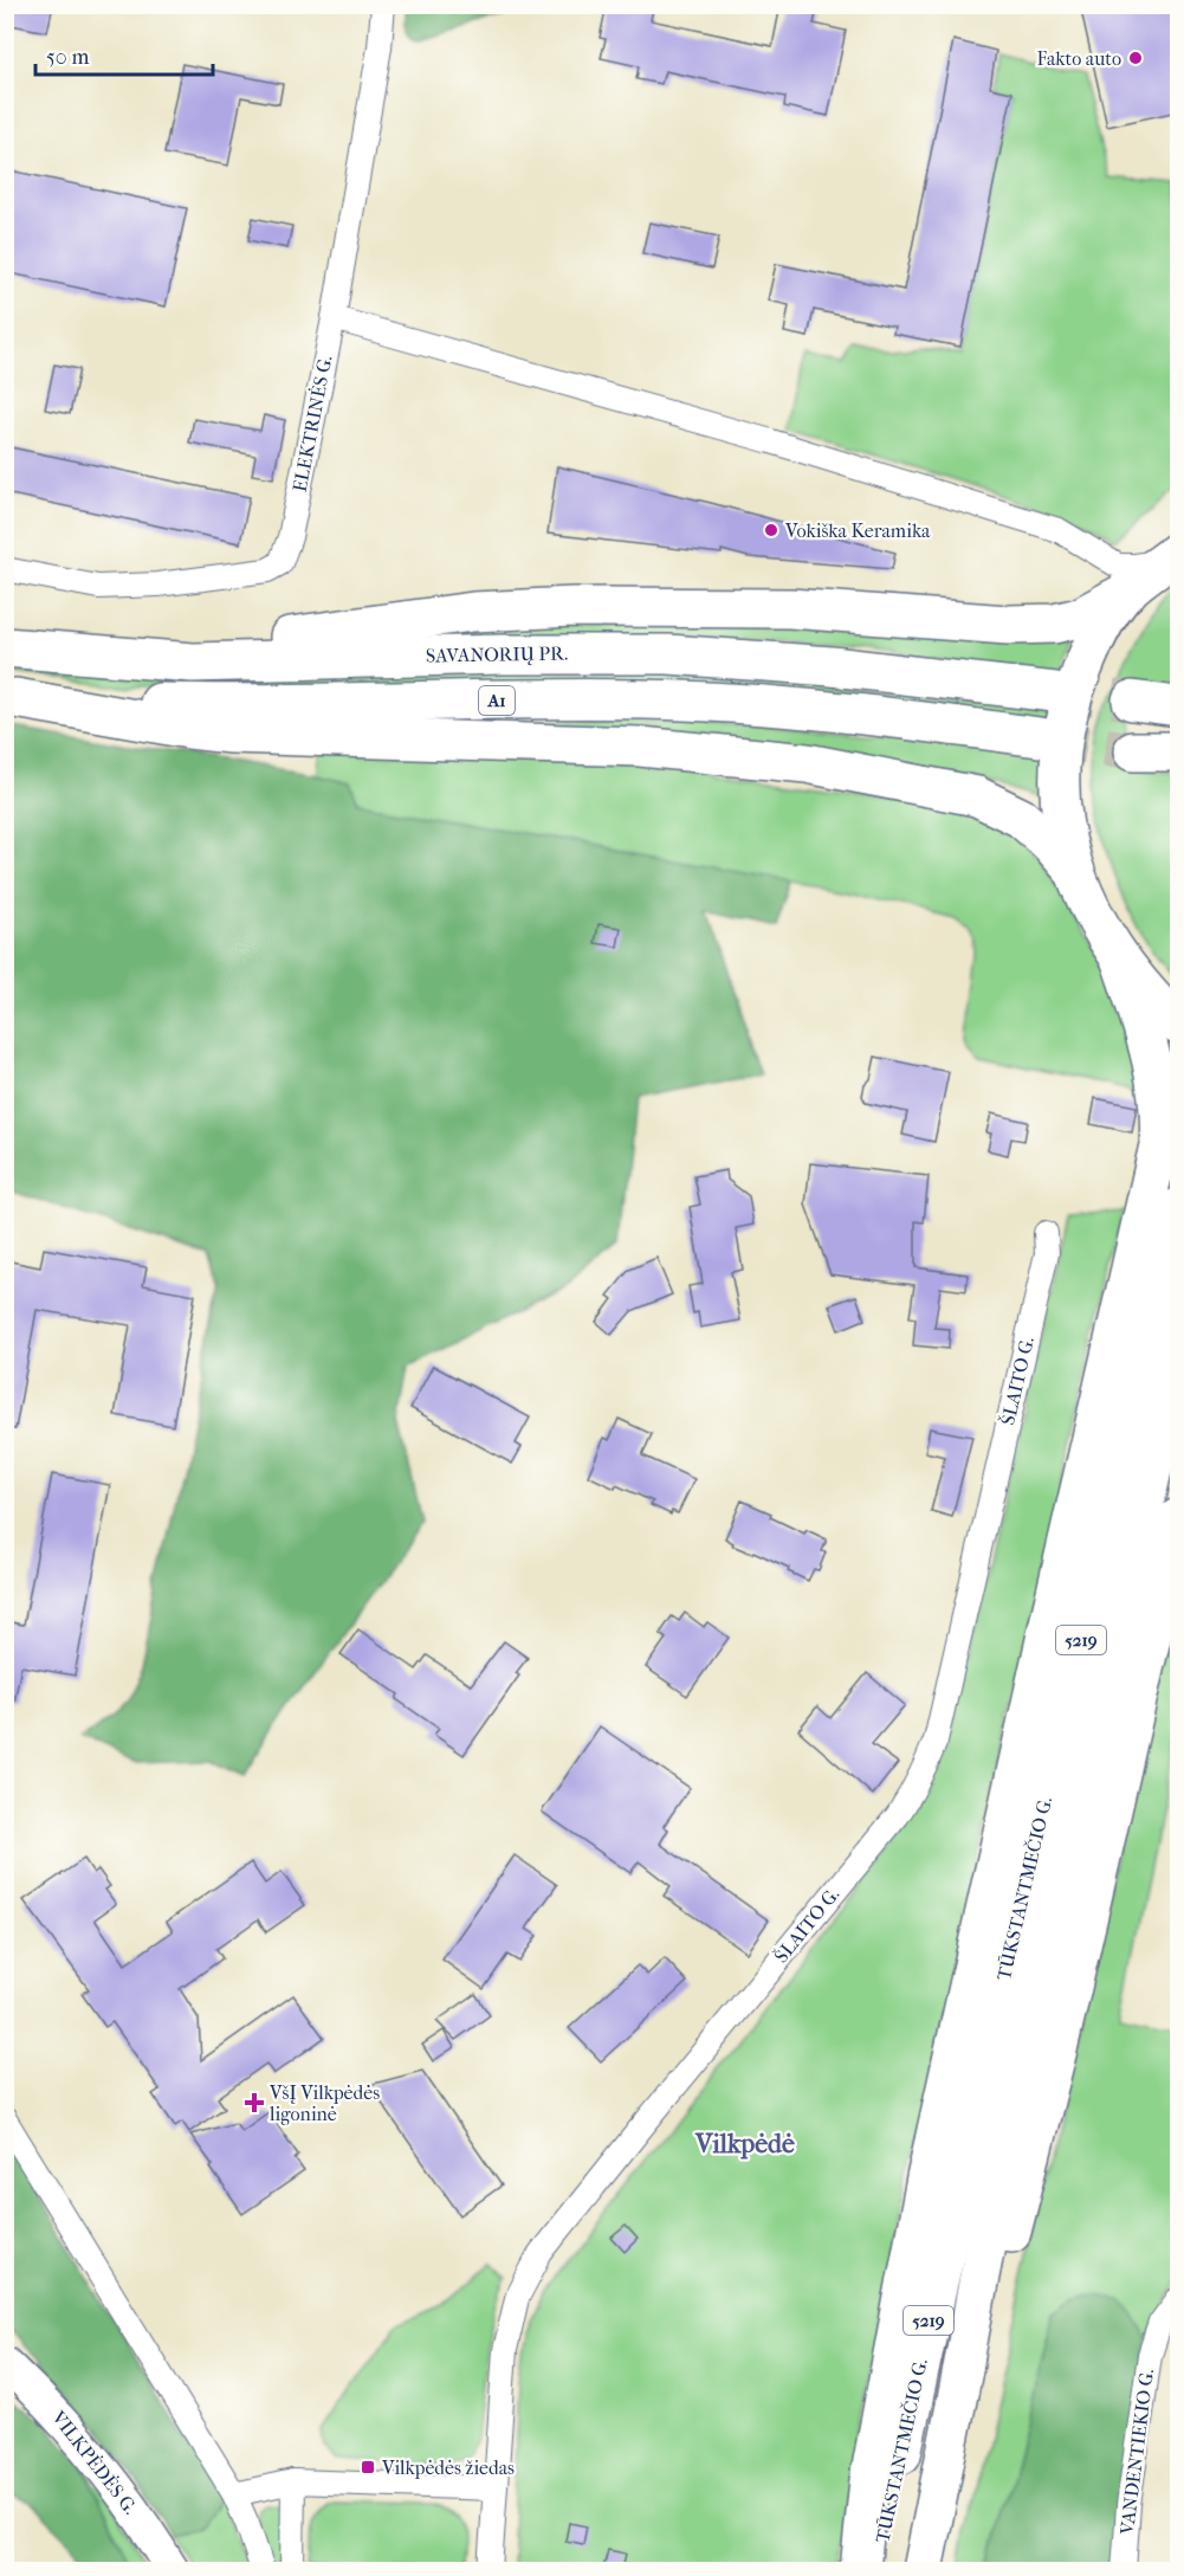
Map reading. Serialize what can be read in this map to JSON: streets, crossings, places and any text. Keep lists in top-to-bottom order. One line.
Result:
{"streets":{"highway":["SAVANORIŲ PR.","A1","5219","TŪKSTANTMEČIO G."],"main road":["VILKPĖDĖS G."],"street":["ELEKTRINĖS G.","ŠLAITO G.","VANDENTIEKIO G."]},"districts":["Vilkpėdė"],"places":{"other":["Fakto auto","Vokiška Keramika"],"health":["VšĮ Vilkpėdės ligoninė"],"transit":["Vilkpėdės žiedas"]},"scale_bar":"50 m"}
